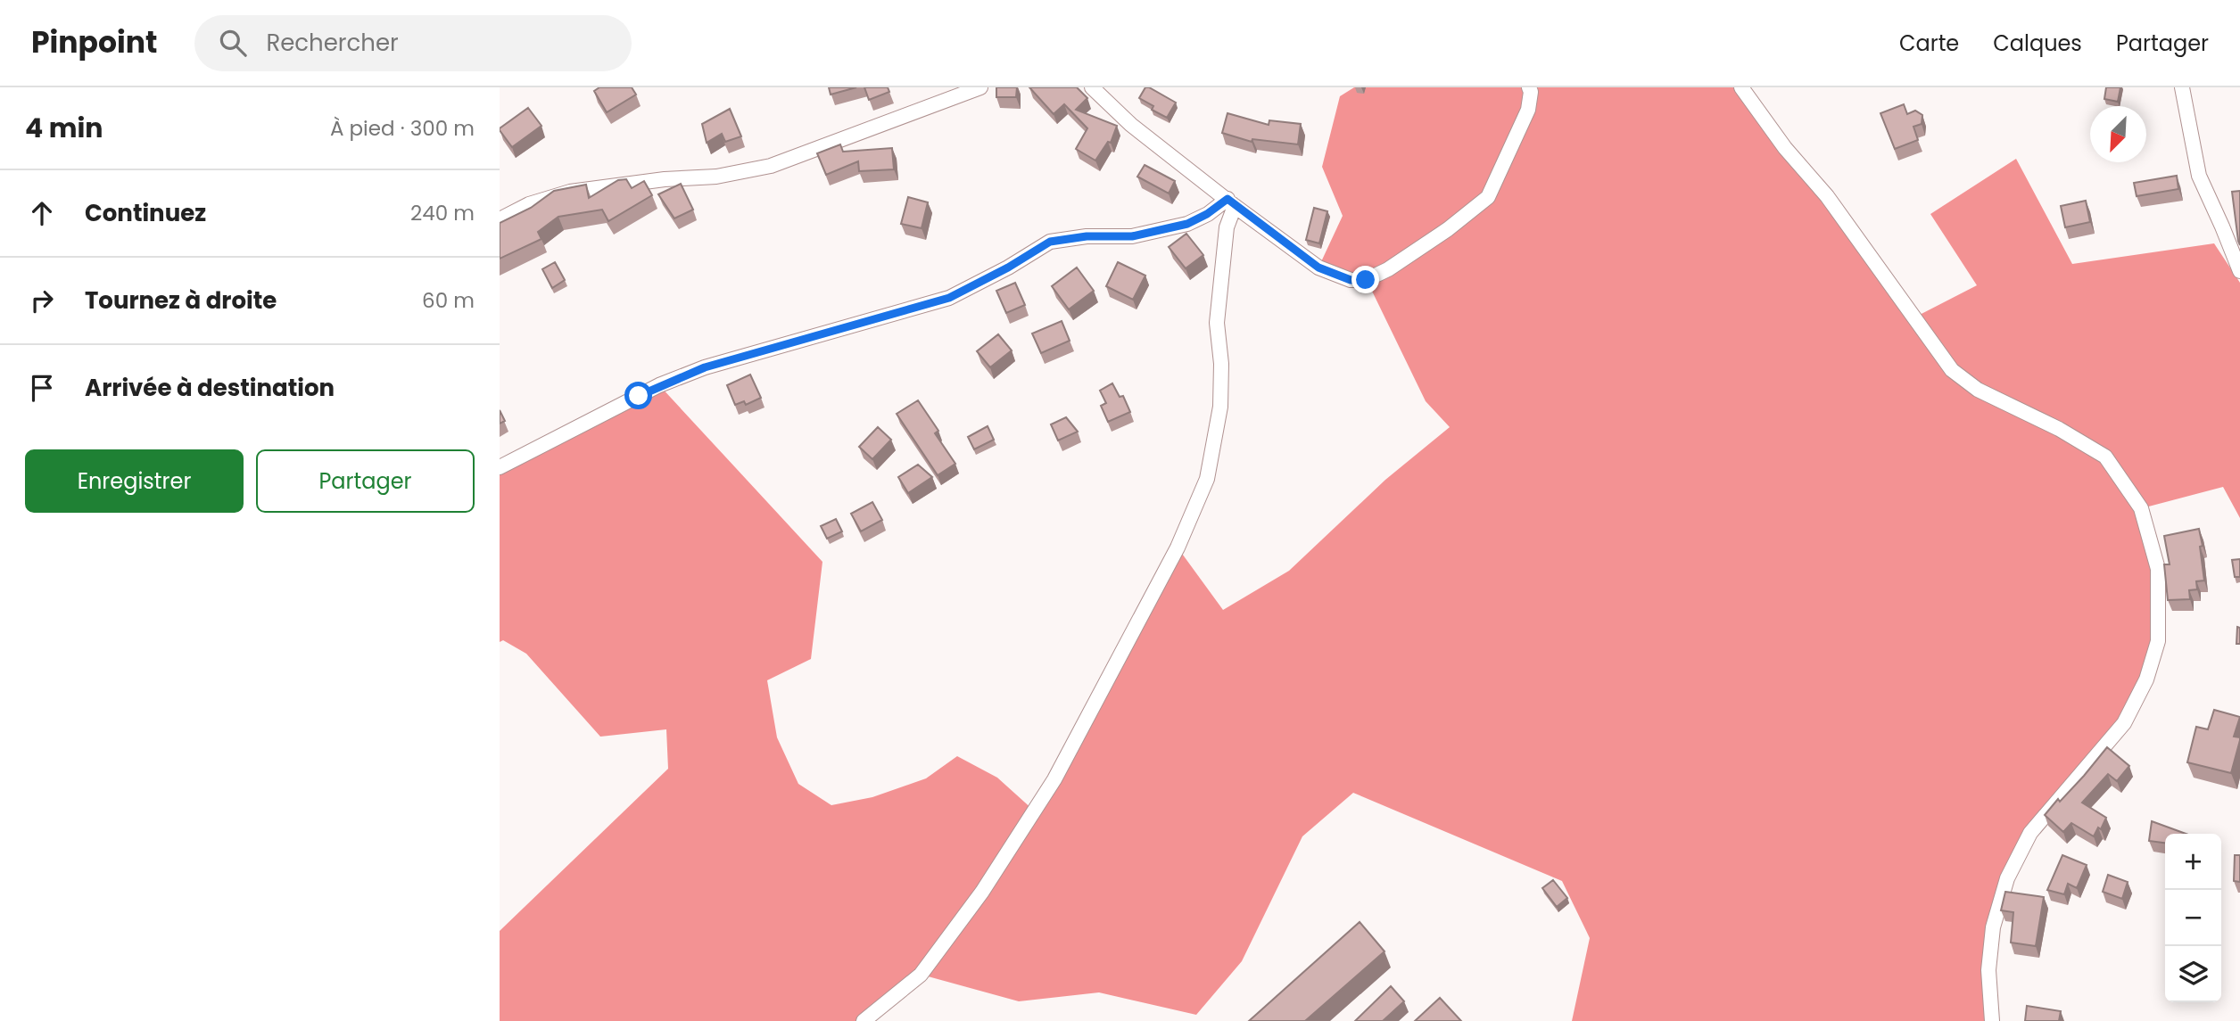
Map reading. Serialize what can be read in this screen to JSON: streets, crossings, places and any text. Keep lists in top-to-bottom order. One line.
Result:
{"north":"bottom left","page":{"header":"Pinpoint","search":"Rechercher","nav":["Carte","Calques","Partager"],"heading":["4 min","À pied · 300 m"],"list":[["Continuez","240 m"],["Tournez à droite","60 m"],"Arrivée à destination"],"buttons":["Enregistrer","Partager"],"map_buttons":["+","−"]}}
